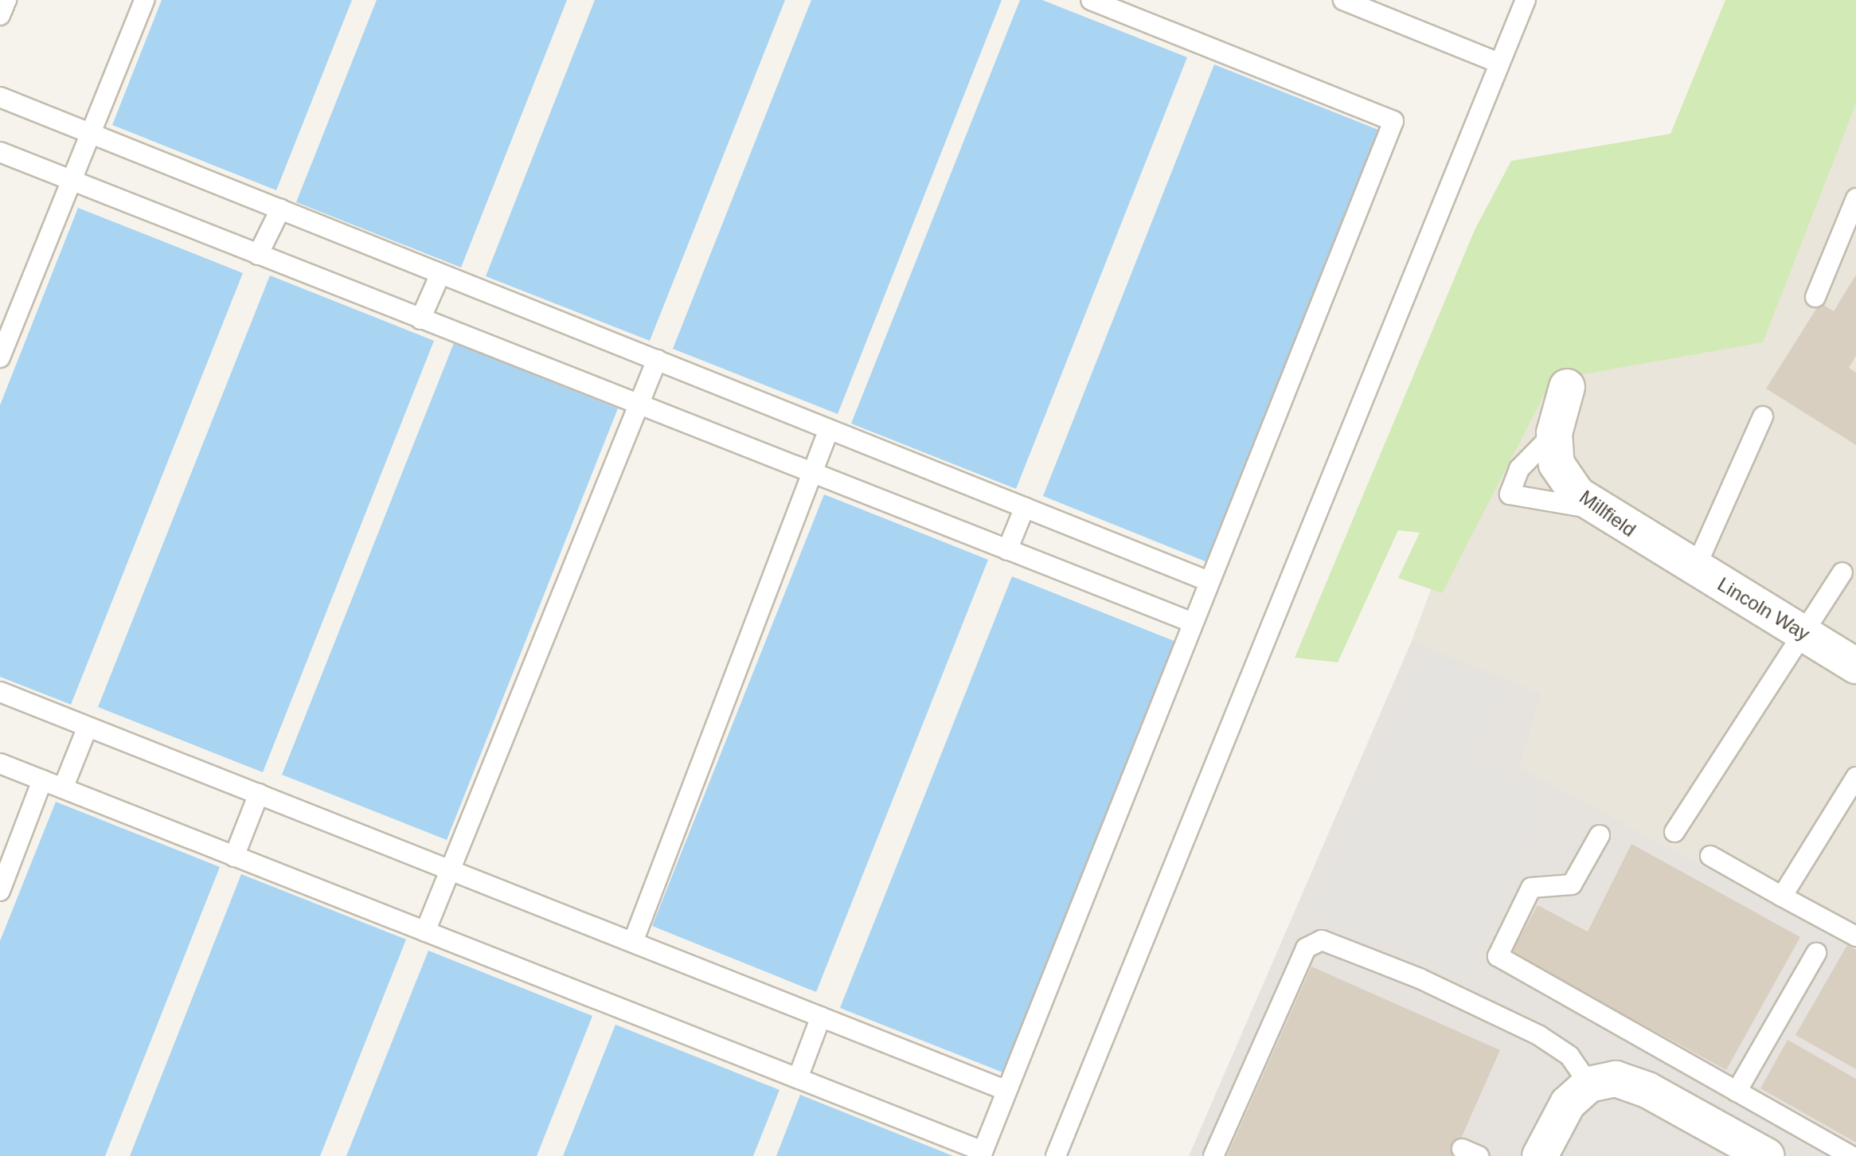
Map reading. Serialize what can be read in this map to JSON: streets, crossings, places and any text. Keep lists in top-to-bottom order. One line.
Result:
{"streets":{"street":["Millfield","Lincoln Way"]},"crossings":[["Millfield","Lincoln Way"]]}
